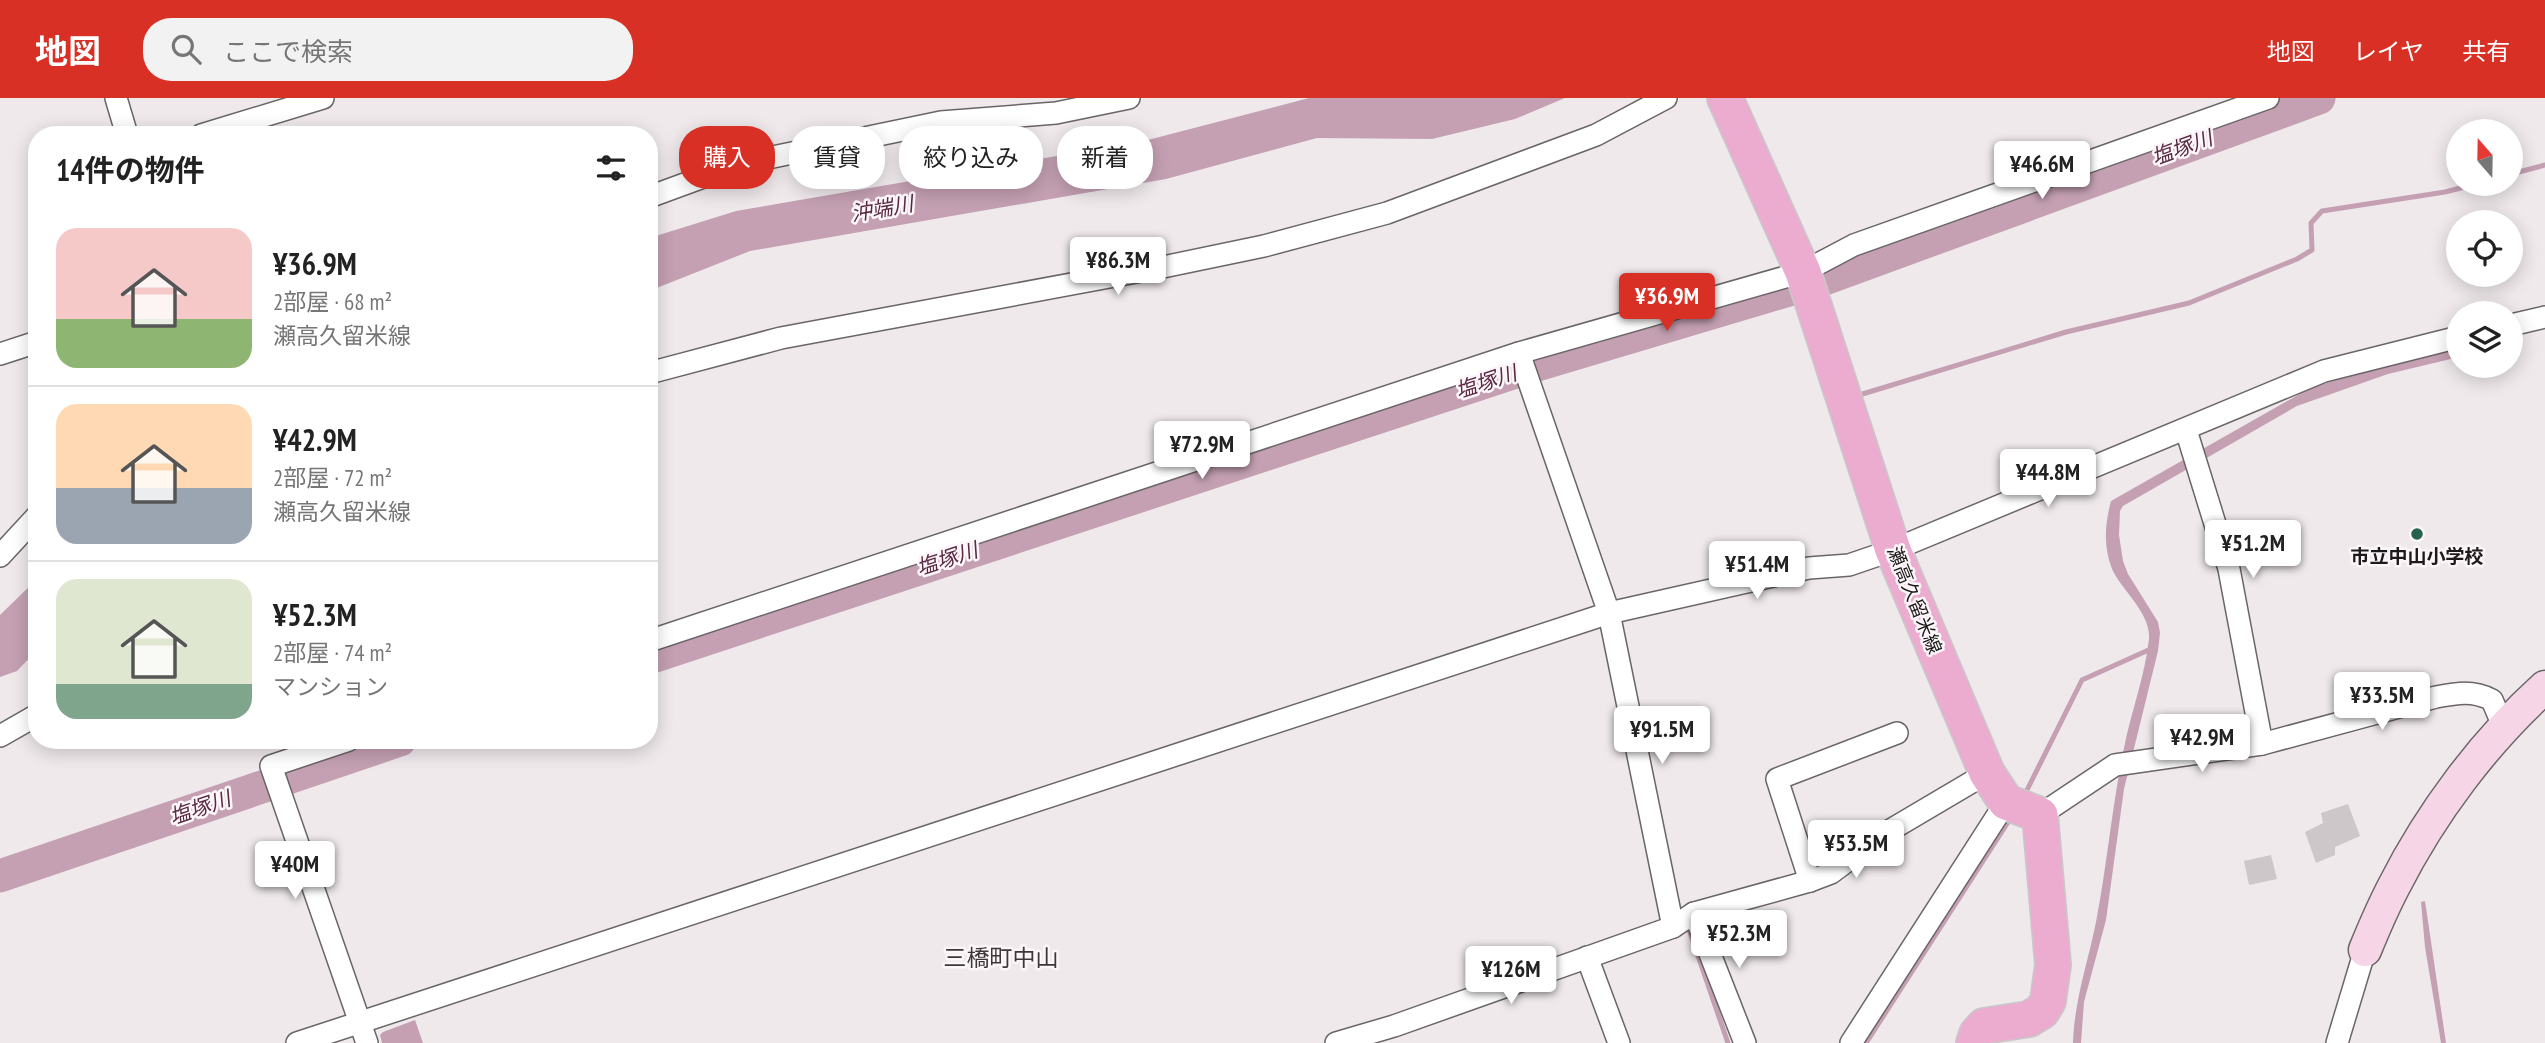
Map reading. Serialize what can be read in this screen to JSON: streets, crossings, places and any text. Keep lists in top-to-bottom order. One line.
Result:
{"streets":{"main road":["瀬高久留米線"]},"districts":["三橋町中山"],"water":["塩塚川","沖端川"],"places":["市立中山小学校"],"north":"top","page":{"header":"地図","search":"ここで検索","nav":["地図","レイヤ","共有"],"chip":["購入","賃貸","絞り込み","新着"],"heading":"14件の物件","price":["¥46.6M","¥86.3M","¥36.9M","¥72.9M","¥44.8M","¥51.2M","¥51.4M","¥33.5M","¥91.5M","¥42.9M","¥53.5M","¥40M","¥52.3M","¥126M"],"list":[{"name":"¥36.9M","note":"2部屋 · 68 m² · 瀬高久留米線"},{"name":"¥42.9M","note":"2部屋 · 72 m² · 瀬高久留米線"},{"name":"¥52.3M","note":"2部屋 · 74 m² · マンション"}]}}
